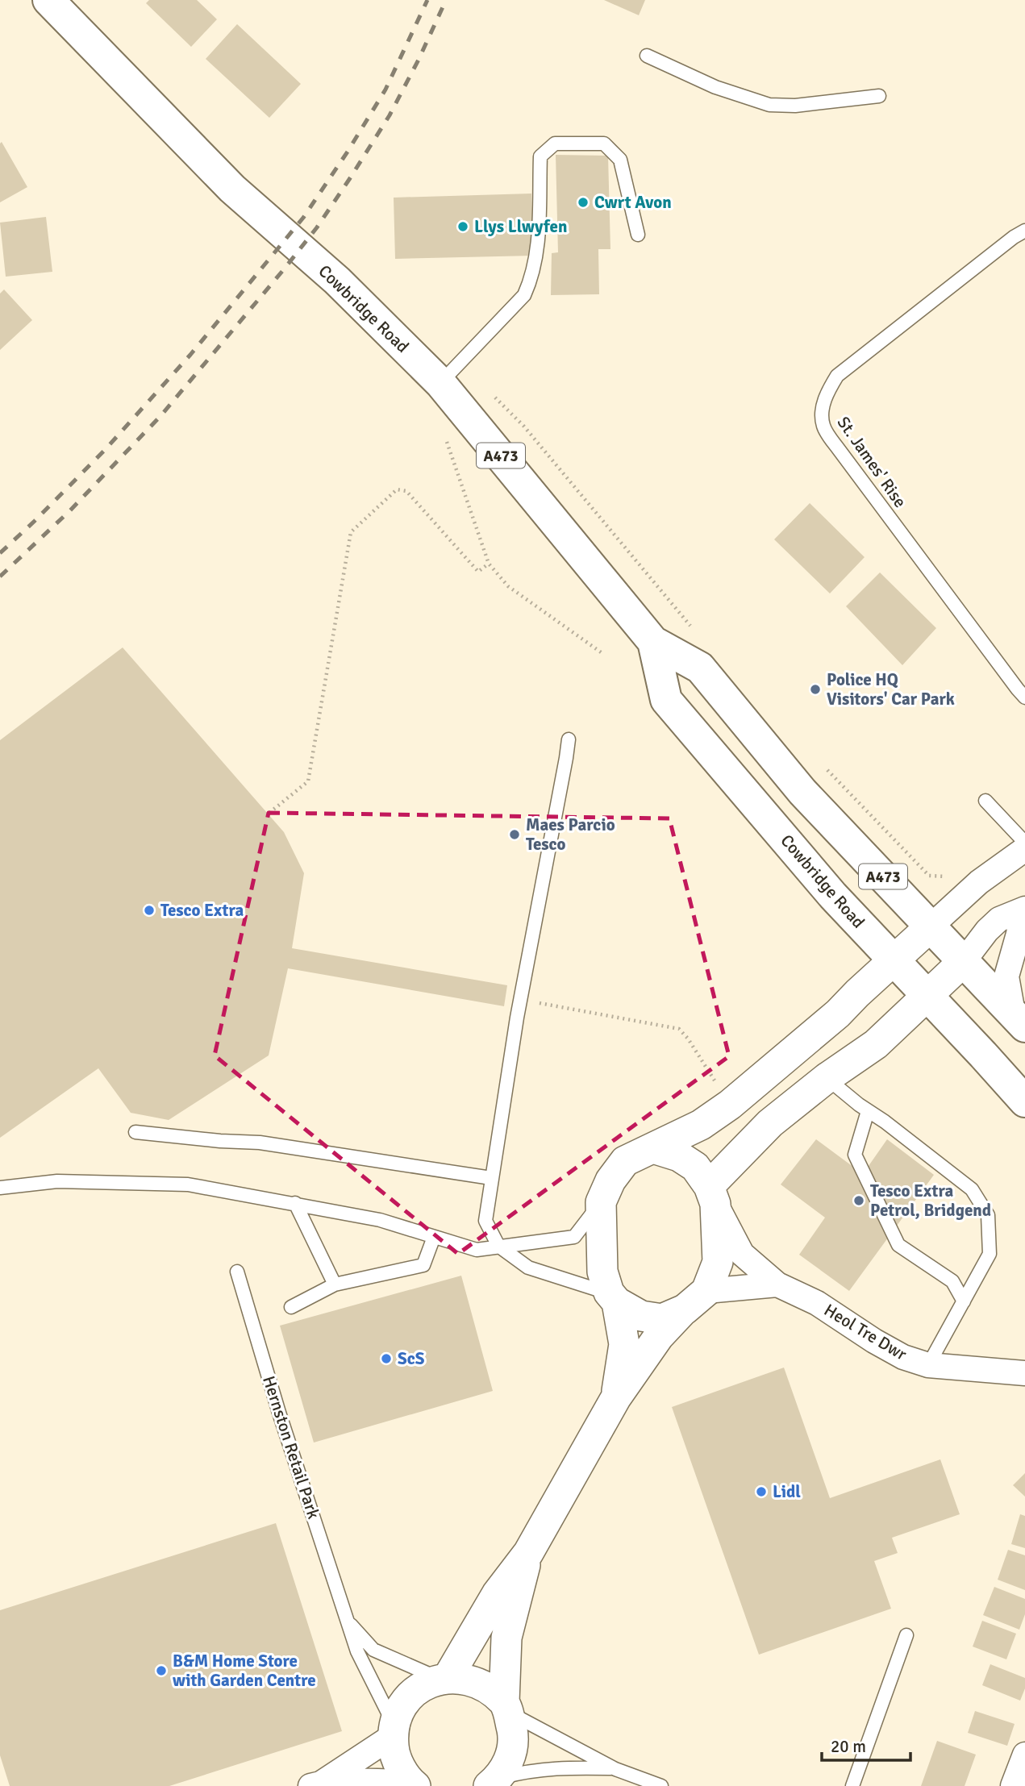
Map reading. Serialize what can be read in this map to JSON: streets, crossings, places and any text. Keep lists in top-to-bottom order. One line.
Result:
{"streets":{"main road":["Cowbridge Road","A473"],"street":["Heol Tre Dwr","Hernston Retail Park"],"lane":["St. James' Rise"]},"places":["Cwrt Avon","Llys Llwyfen","Police HQ Visitors' Car Park","Maes Parcio Tesco","Tesco Extra","Tesco Extra Petrol, Bridgend","ScS","Lidl","B&M Home Store with Garden Centre"],"scale_bar":"20 m"}
